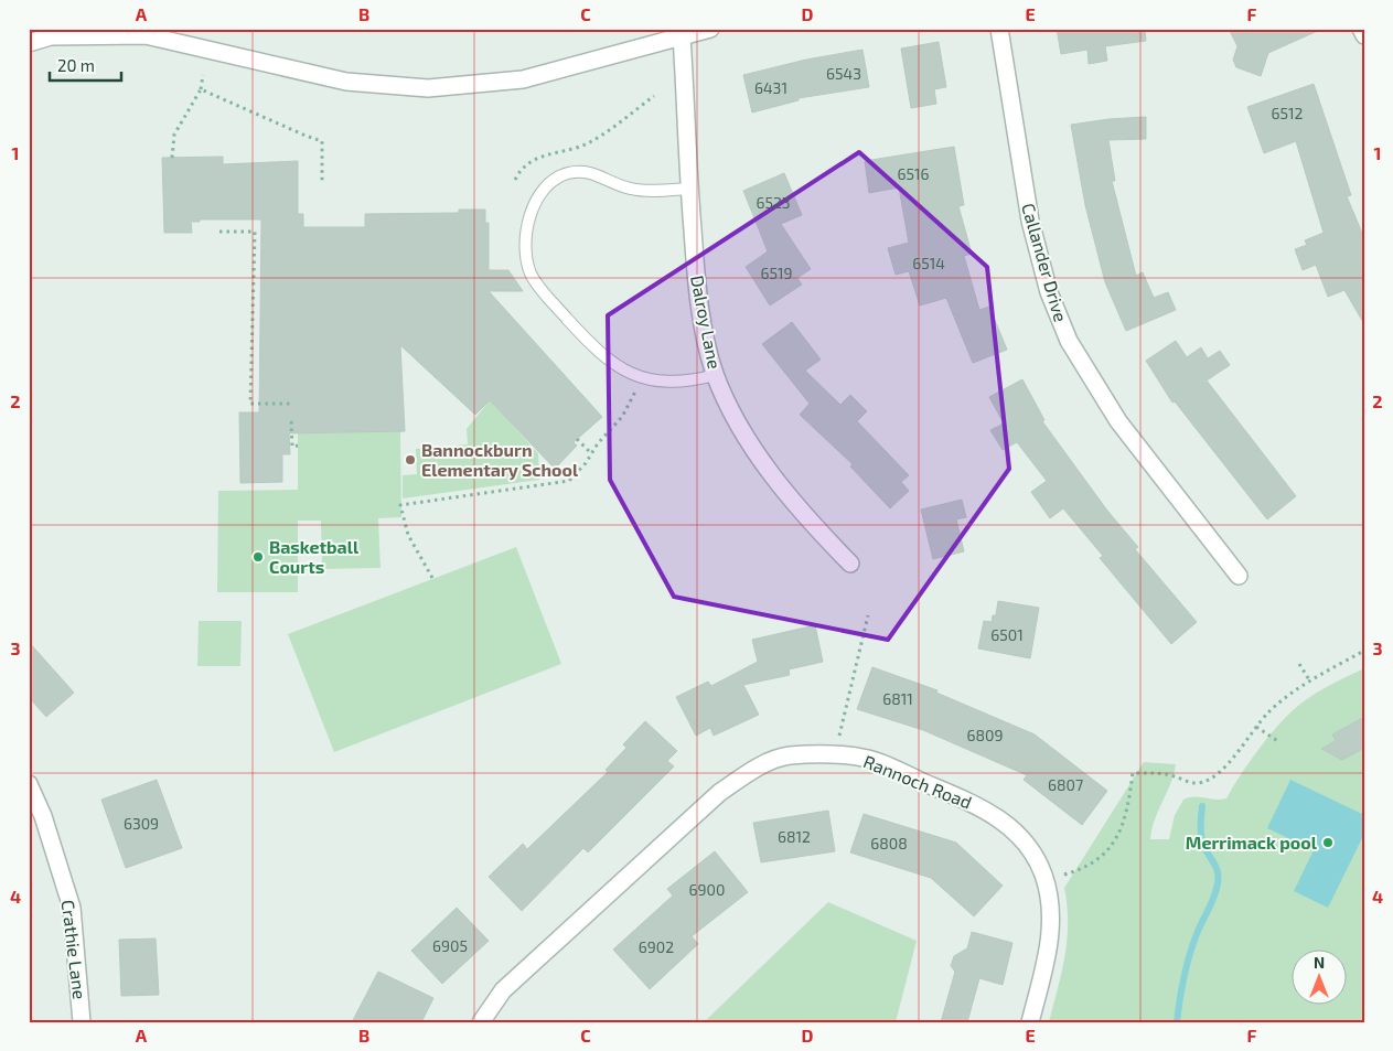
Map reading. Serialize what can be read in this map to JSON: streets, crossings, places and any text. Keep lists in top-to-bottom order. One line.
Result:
{"streets":{"street":["Callander Drive","Dalroy Lane","Rannoch Road","Crathie Lane"]},"places":["Bannockburn Elementary School","Basketball Courts","Merrimack pool"],"house_numbers":["6543","6431","6512","6516","6523","6514","6519","6501","6811","6809","6807","6309","6812","6808","6900","6905","6902"],"scale_bar":"20 m","north":"top","grid":{"columns":["A","B","C","D","E","F"],"rows":["1","2","3","4"]}}
